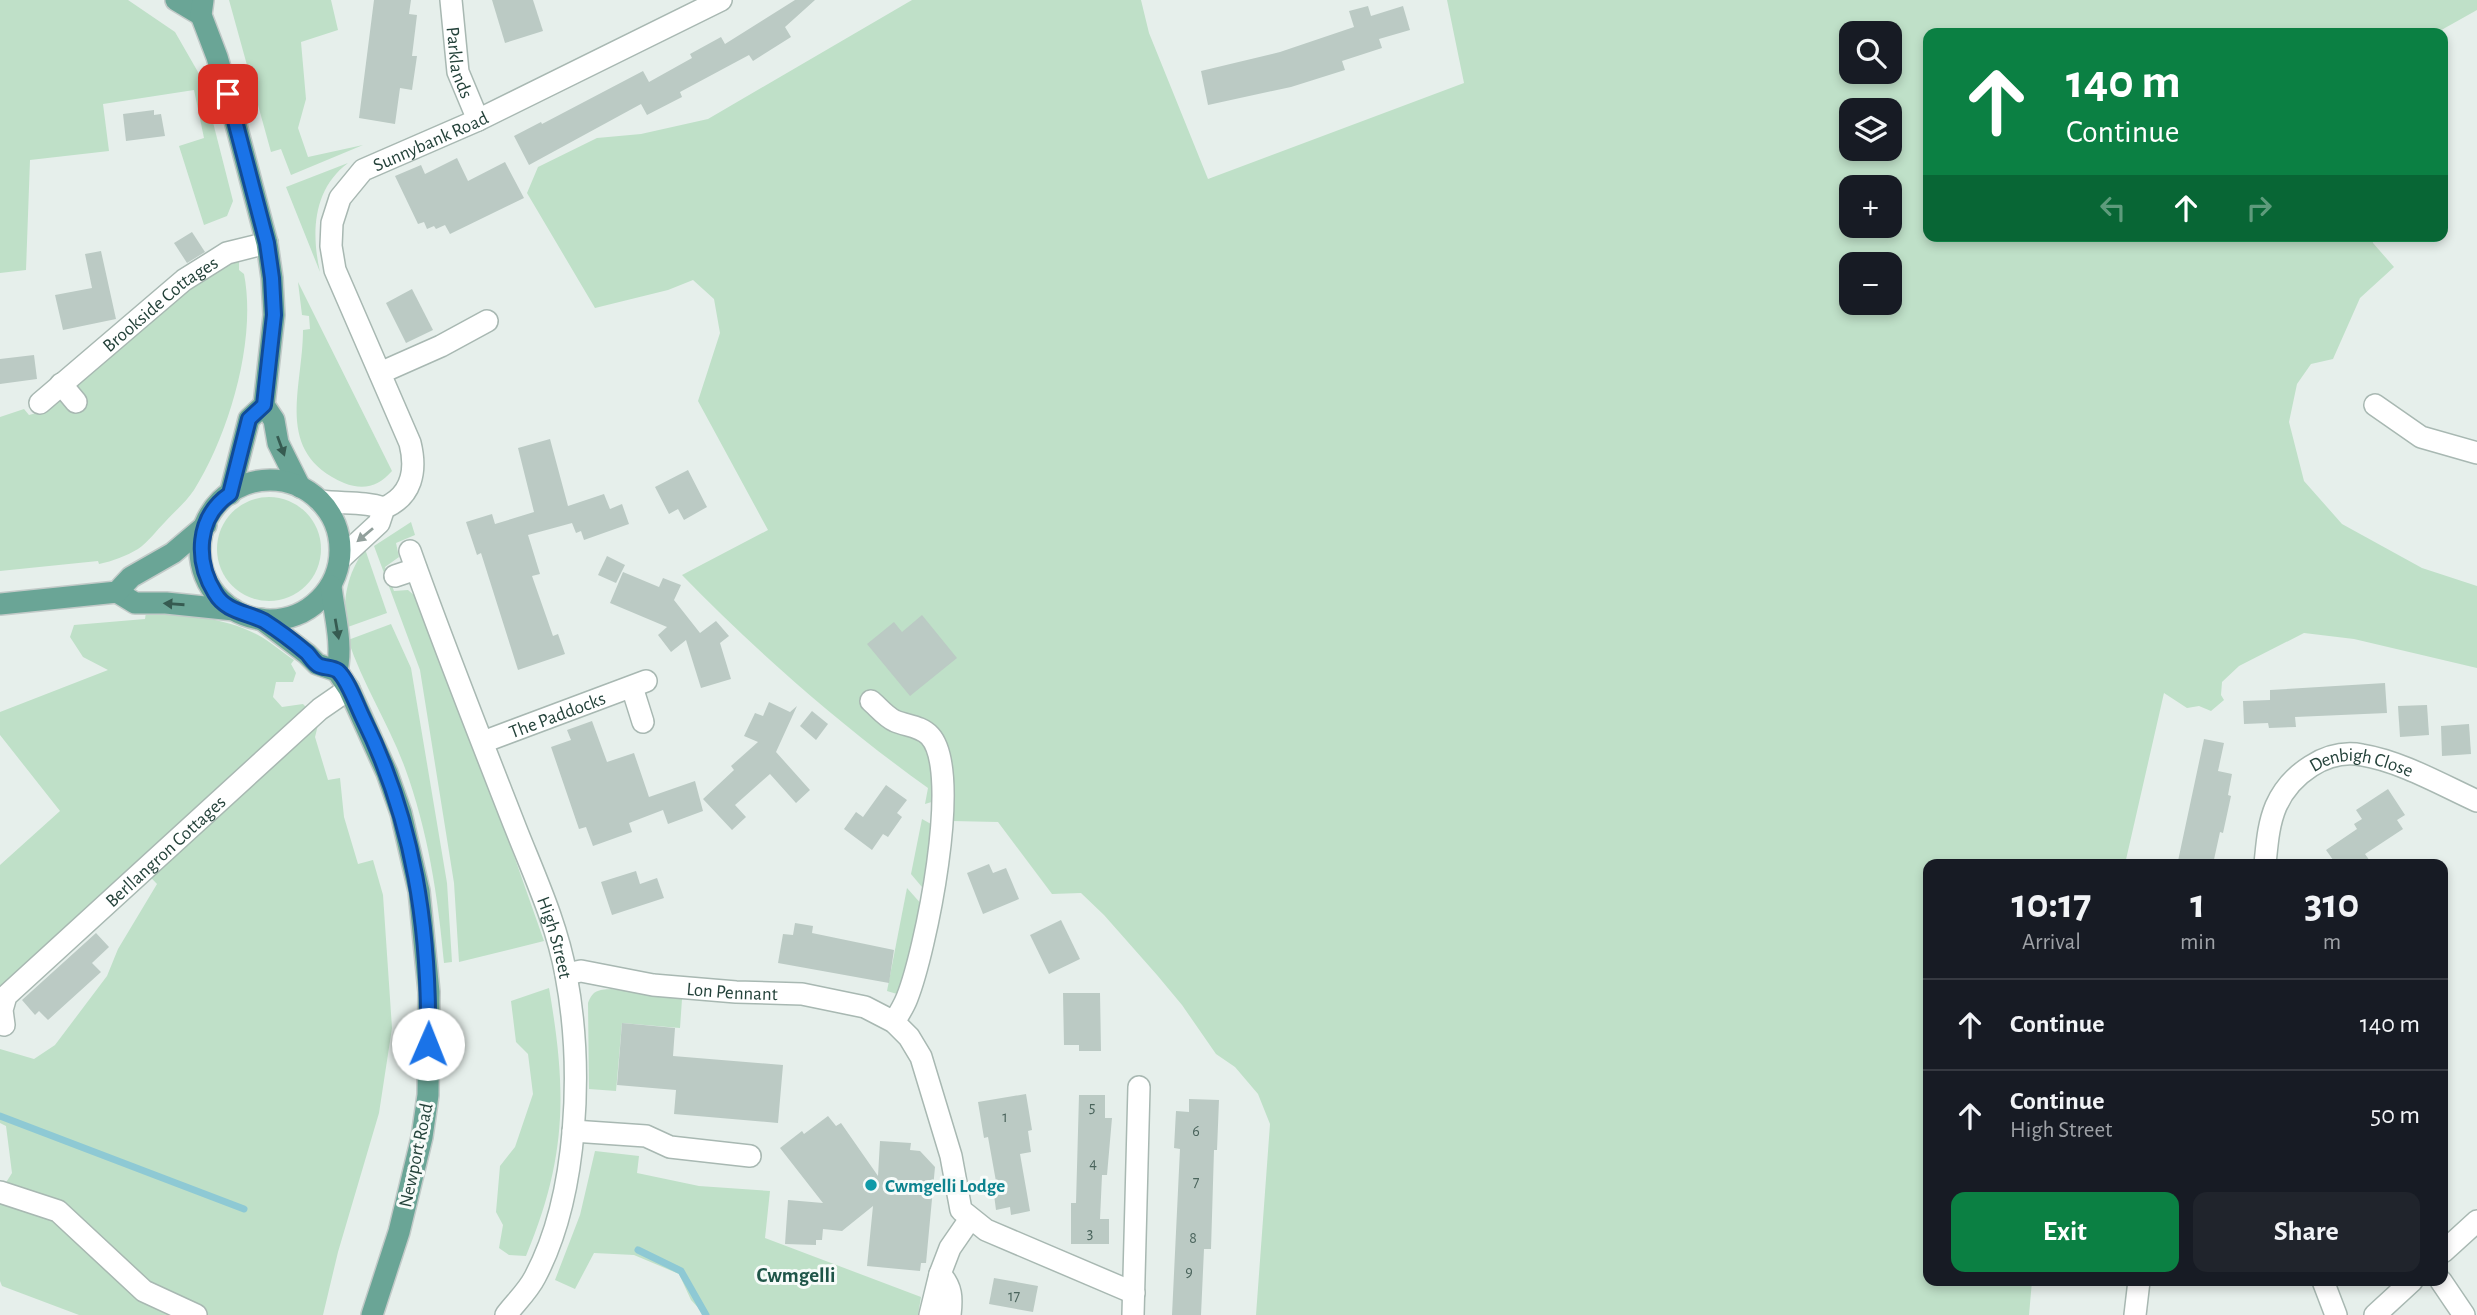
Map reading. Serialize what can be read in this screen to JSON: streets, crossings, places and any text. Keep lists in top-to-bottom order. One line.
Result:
{"streets":{"main road":["Newport Road"],"street":["Parklands","Sunnybank Road","Brookside Cottages","The Paddocks","Denbigh Close","Berllangron Cottages","High Street","Lon Pennant"]},"crossings":[["Parklands","Sunnybank Road"],["Sunnybank Road","Newport Road"],["The Paddocks","High Street"],["Berllangron Cottages","Newport Road"],["High Street","Lon Pennant"]],"districts":["Cwmgelli"],"places":["Cwmgelli Lodge"],"house_numbers":["5","1","6","4","7","3","8","9","17"],"page":{"map_buttons":["+","−"],"turn":["140 m","Continue"],"eta":["10:17","Arrival","1","min","310","m"],"list":[{"name":"Continue","value":"140 m"},{"name":"Continue","note":"High Street","value":"50 m"}],"buttons":["Exit","Share"]}}
